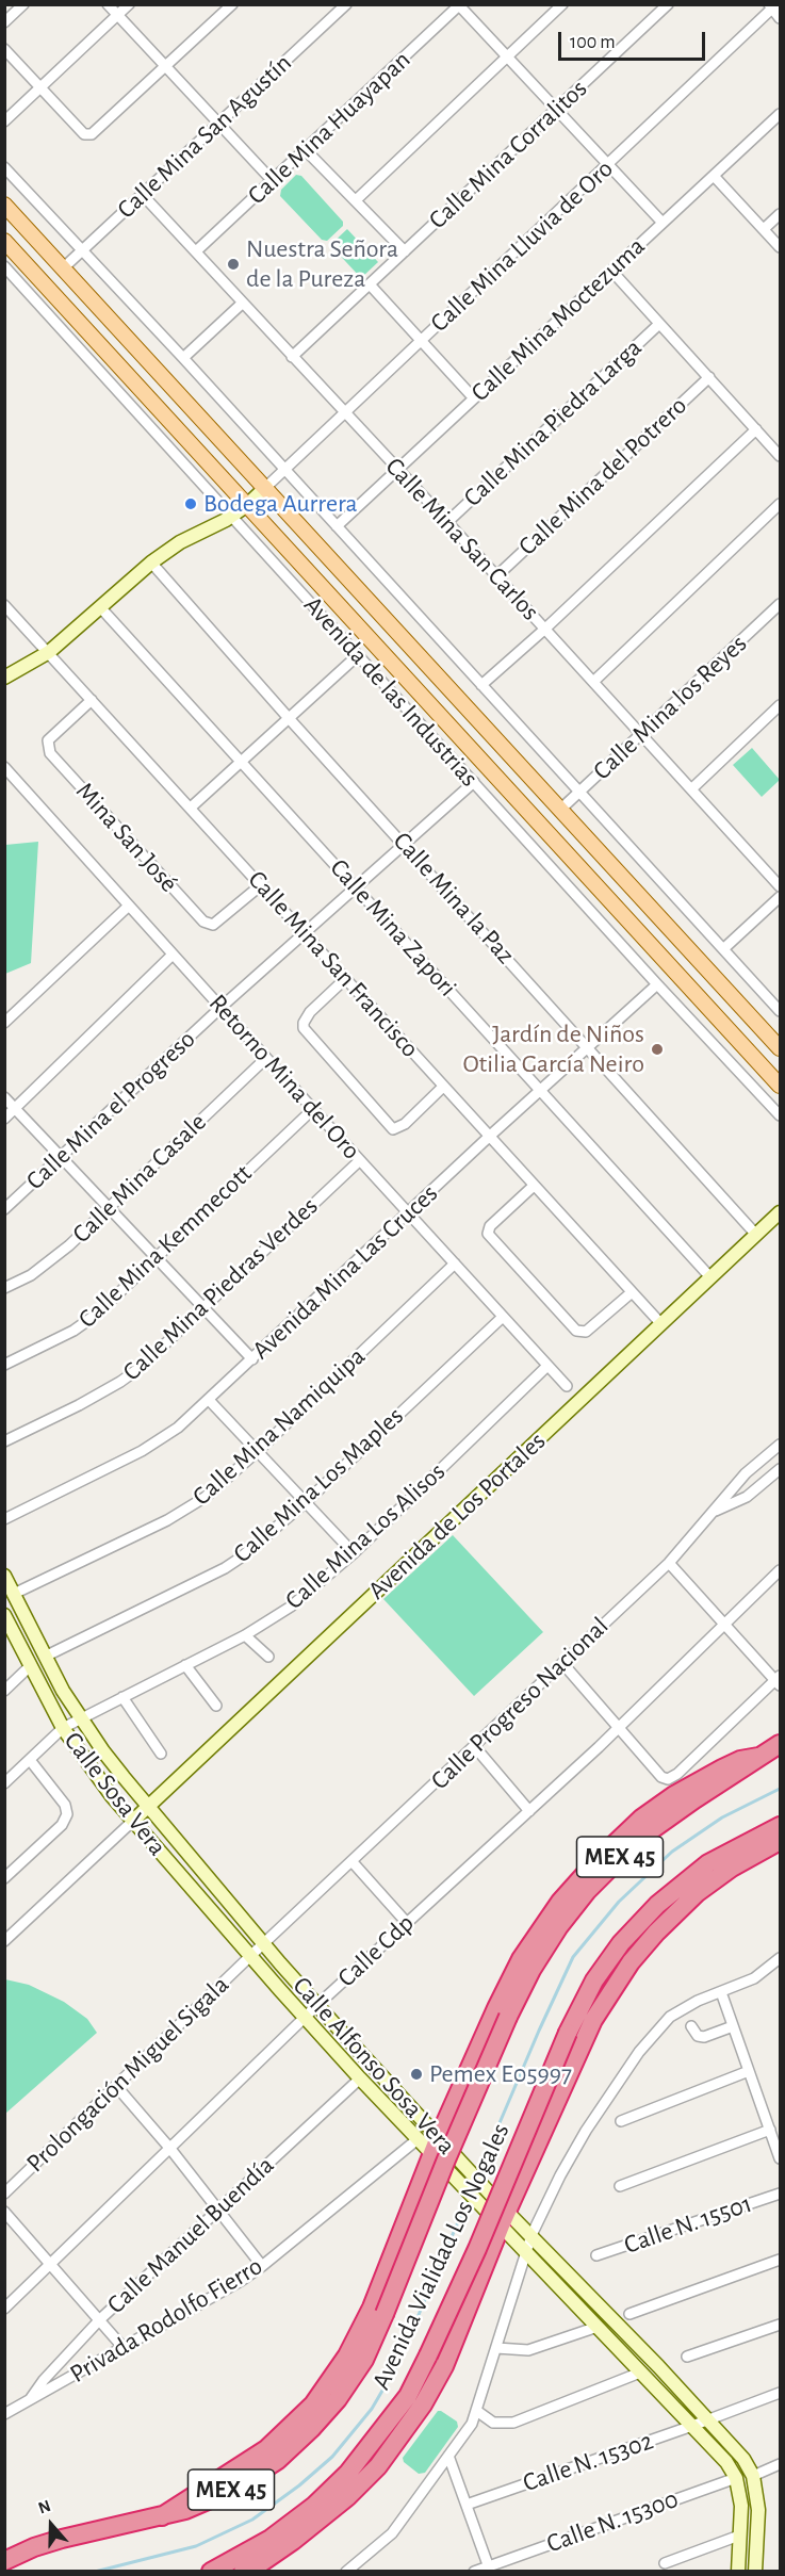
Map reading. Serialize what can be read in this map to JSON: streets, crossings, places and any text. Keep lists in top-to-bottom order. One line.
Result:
{"streets":{"highway":["MEX 45","Avenida Vialidad Los Nogales"],"main road":["Avenida de las Industrias","Avenida de Los Portales","Calle Sosa Vera","Calle Alfonso Sosa Vera"],"street":["Calle Mina Huayapan","Calle Mina San Agustín","Calle Mina Corralitos","Calle Mina Lluvia de Oro","Calle Mina Moctezuma","Calle Mina Piedra Larga","Calle Mina del Potrero","Calle Mina San Carlos","Calle Mina los Reyes","Mina San José","Calle Mina la Paz","Calle Mina Zapori","Calle Mina San Francisco","Retorno Mina del Oro","Calle Mina el Progreso","Calle Mina Casale","Calle Mina Kemmecott","Avenida Mina Las Cruces","Calle Mina Piedras Verdes","Calle Mina Namiquipa","Calle Mina Los Maples","Calle Mina Los Alisos","Calle Progreso Nacional","Calle Cdp","Prolongación Miguel Sigala","Calle N. 15501","Calle Manuel Buendía","Privada Rodolfo Fierro","Calle N. 15302","Calle N. 15300"]},"crossings":[["Calle Mina Huayapan","Calle Mina San Carlos"],["Calle Mina San Agustín","Calle Mina San Carlos"],["Calle Mina San Agustín","Avenida de las Industrias"],["Calle Mina Corralitos","Calle Mina San Carlos"],["Calle Mina Lluvia de Oro","Calle Mina San Carlos"],["Calle Mina Lluvia de Oro","Avenida de las Industrias"],["Calle Mina Moctezuma","Calle Mina San Carlos"],["Calle Mina Piedra Larga","Calle Mina San Carlos"],["Calle Mina del Potrero","Calle Mina San Carlos"],["Calle Mina San Carlos","Calle Mina los Reyes"],["Avenida de las Industrias","Calle Mina los Reyes"],["Avenida de las Industrias","Calle Mina el Progreso"],["Avenida de las Industrias","Avenida Mina Las Cruces"],["Mina San José","Calle Mina San Francisco"],["Calle Mina la Paz","Calle Mina el Progreso"],["Calle Mina la Paz","Avenida Mina Las Cruces"],["Calle Mina la Paz","Avenida de Los Portales"],["Calle Mina Zapori","Calle Mina el Progreso"],["Calle Mina Zapori","Avenida Mina Las Cruces"],["Calle Mina Zapori","Avenida de Los Portales"],["Calle Mina San Francisco","Calle Mina el Progreso"],["Calle Mina San Francisco","Avenida Mina Las Cruces"],["Calle Mina San Francisco","Avenida de Los Portales"],["Retorno Mina del Oro","Calle Mina el Progreso"],["Retorno Mina del Oro","Calle Mina Casale"],["Retorno Mina del Oro","Calle Mina Kemmecott"],["Retorno Mina del Oro","Avenida Mina Las Cruces"],["Retorno Mina del Oro","Calle Mina Piedras Verdes"],["Retorno Mina del Oro","Calle Mina Namiquipa"],["Retorno Mina del Oro","Calle Mina Los Maples"],["Retorno Mina del Oro","Calle Mina Los Alisos"],["Calle Mina Namiquipa","Calle Alfonso Sosa Vera"],["Calle Mina Los Maples","Calle Alfonso Sosa Vera"],["Avenida de Los Portales","Calle Sosa Vera"],["Avenida de Los Portales","Calle Alfonso Sosa Vera"],["Calle Mina Los Alisos","Calle Sosa Vera"],["Calle Mina Los Alisos","Calle Alfonso Sosa Vera"],["Calle Progreso Nacional","Calle Sosa Vera"],["Calle Progreso Nacional","Calle Alfonso Sosa Vera"],["Calle Progreso Nacional","Prolongación Miguel Sigala"],["Calle Sosa Vera","Calle Alfonso Sosa Vera"],["Calle Sosa Vera","Prolongación Miguel Sigala"],["Calle Cdp","Calle Alfonso Sosa Vera"],["Calle Alfonso Sosa Vera","Prolongación Miguel Sigala"],["Calle Alfonso Sosa Vera","Calle Manuel Buendía"],["Calle Alfonso Sosa Vera","Privada Rodolfo Fierro"],["Calle Alfonso Sosa Vera","Calle N. 15302"],["Calle Alfonso Sosa Vera","Calle N. 15300"],["Calle Manuel Buendía","Privada Rodolfo Fierro"]],"places":["Nuestra Señora de la Pureza","Bodega Aurrera","Jardín de Niños Otilia García Neiro","Pemex E05997"],"scale_bar":"100 m","north":"top"}
